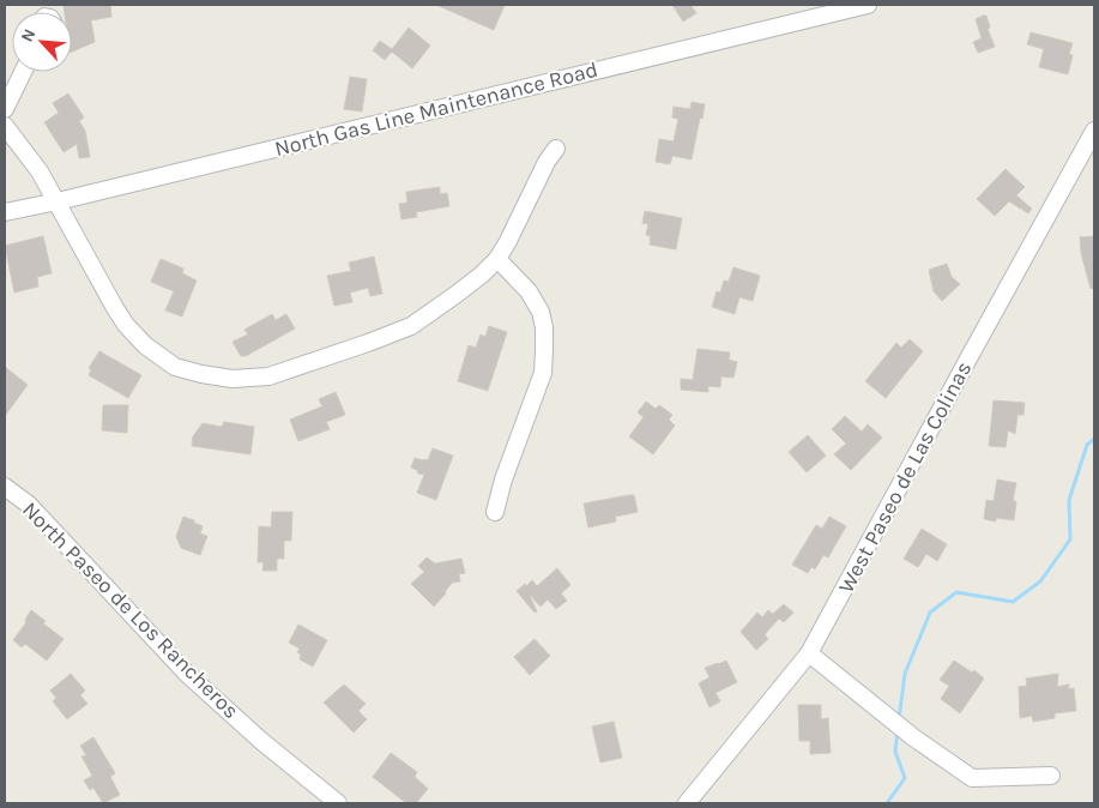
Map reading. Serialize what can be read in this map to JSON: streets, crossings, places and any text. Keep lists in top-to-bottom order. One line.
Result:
{"streets":{"street":["North Gas Line Maintenance Road","West Paseo de Las Colinas","North Paseo de Los Rancheros"]},"north":"top left"}
